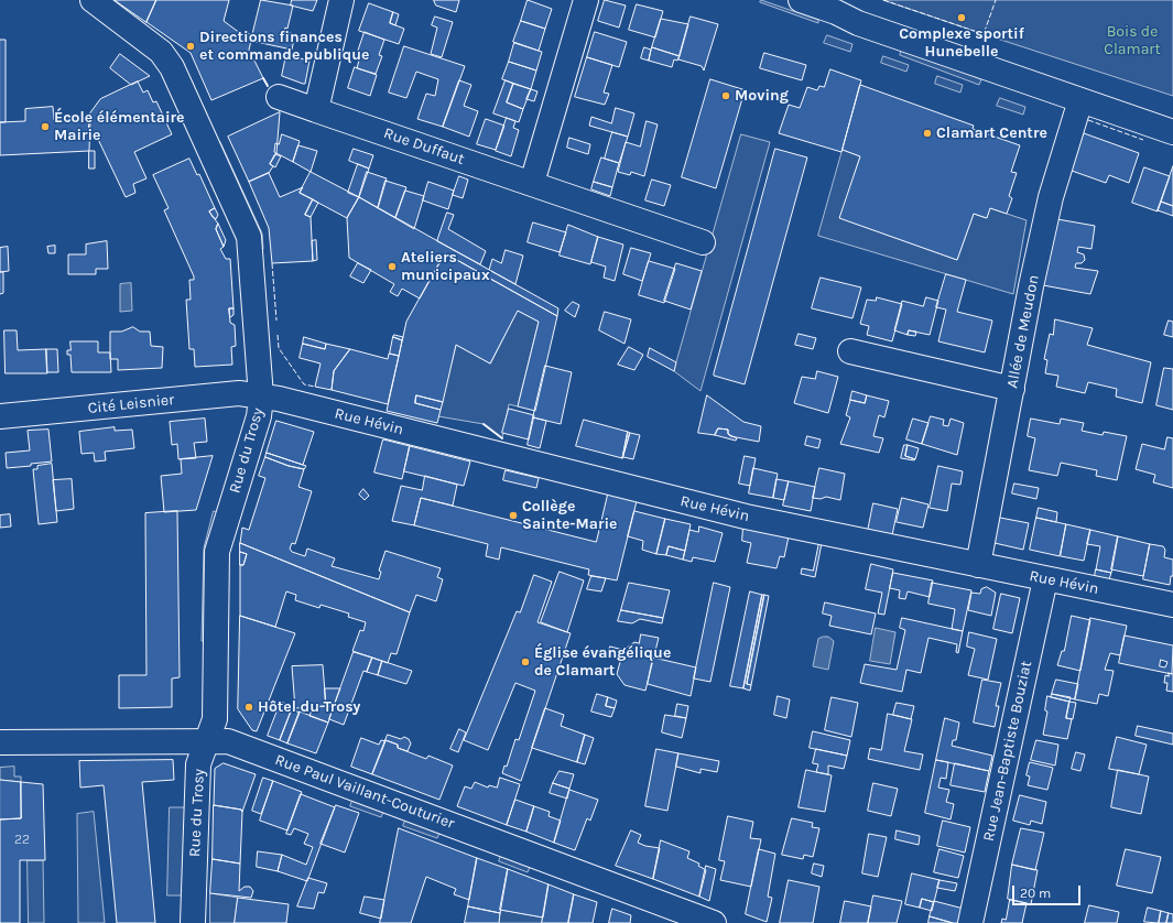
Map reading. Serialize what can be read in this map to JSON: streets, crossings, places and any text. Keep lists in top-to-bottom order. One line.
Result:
{"streets":{"street":["Rue Duffaut","Allée de Meudon","Cité Leisnier","Rue Hévin","Rue du Trosy","Rue Jean-Baptiste Bouziat","Rue Paul Vaillant-Couturier"]},"crossings":[["Allée de Meudon","Rue Hévin"],["Cité Leisnier","Rue Hévin"],["Cité Leisnier","Rue du Trosy"],["Rue Hévin","Rue du Trosy"],["Rue Hévin","Rue Jean-Baptiste Bouziat"],["Rue du Trosy","Rue Paul Vaillant-Couturier"]],"parks":["Bois de Clamart"],"places":["Complexe sportif Hunebelle","Directions finances et commande publique","Moving","École élémentaire Mairie","Clamart Centre","Ateliers municipaux","Collège Sainte-Marie","Église évangélique de Clamart","Hôtel du Trosy"],"house_numbers":["22"],"scale_bar":"20 m"}
